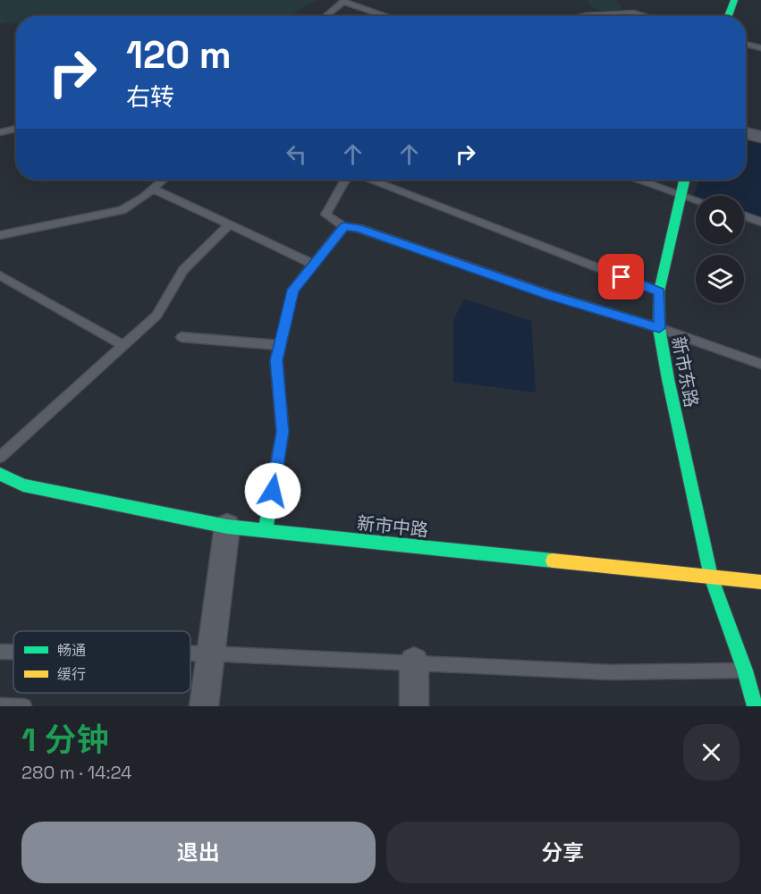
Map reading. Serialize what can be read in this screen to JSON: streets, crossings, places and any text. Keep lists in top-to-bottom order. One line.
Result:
{"streets":{"street":["新市东路","新市中路"]},"crossings":[["新市东路","新市中路"]],"legend":["畅通","缓行"],"page":{"turn":["120 m","右转"],"heading":["1 分钟","280 m · 14:24"],"buttons":["退出","分享"]}}
